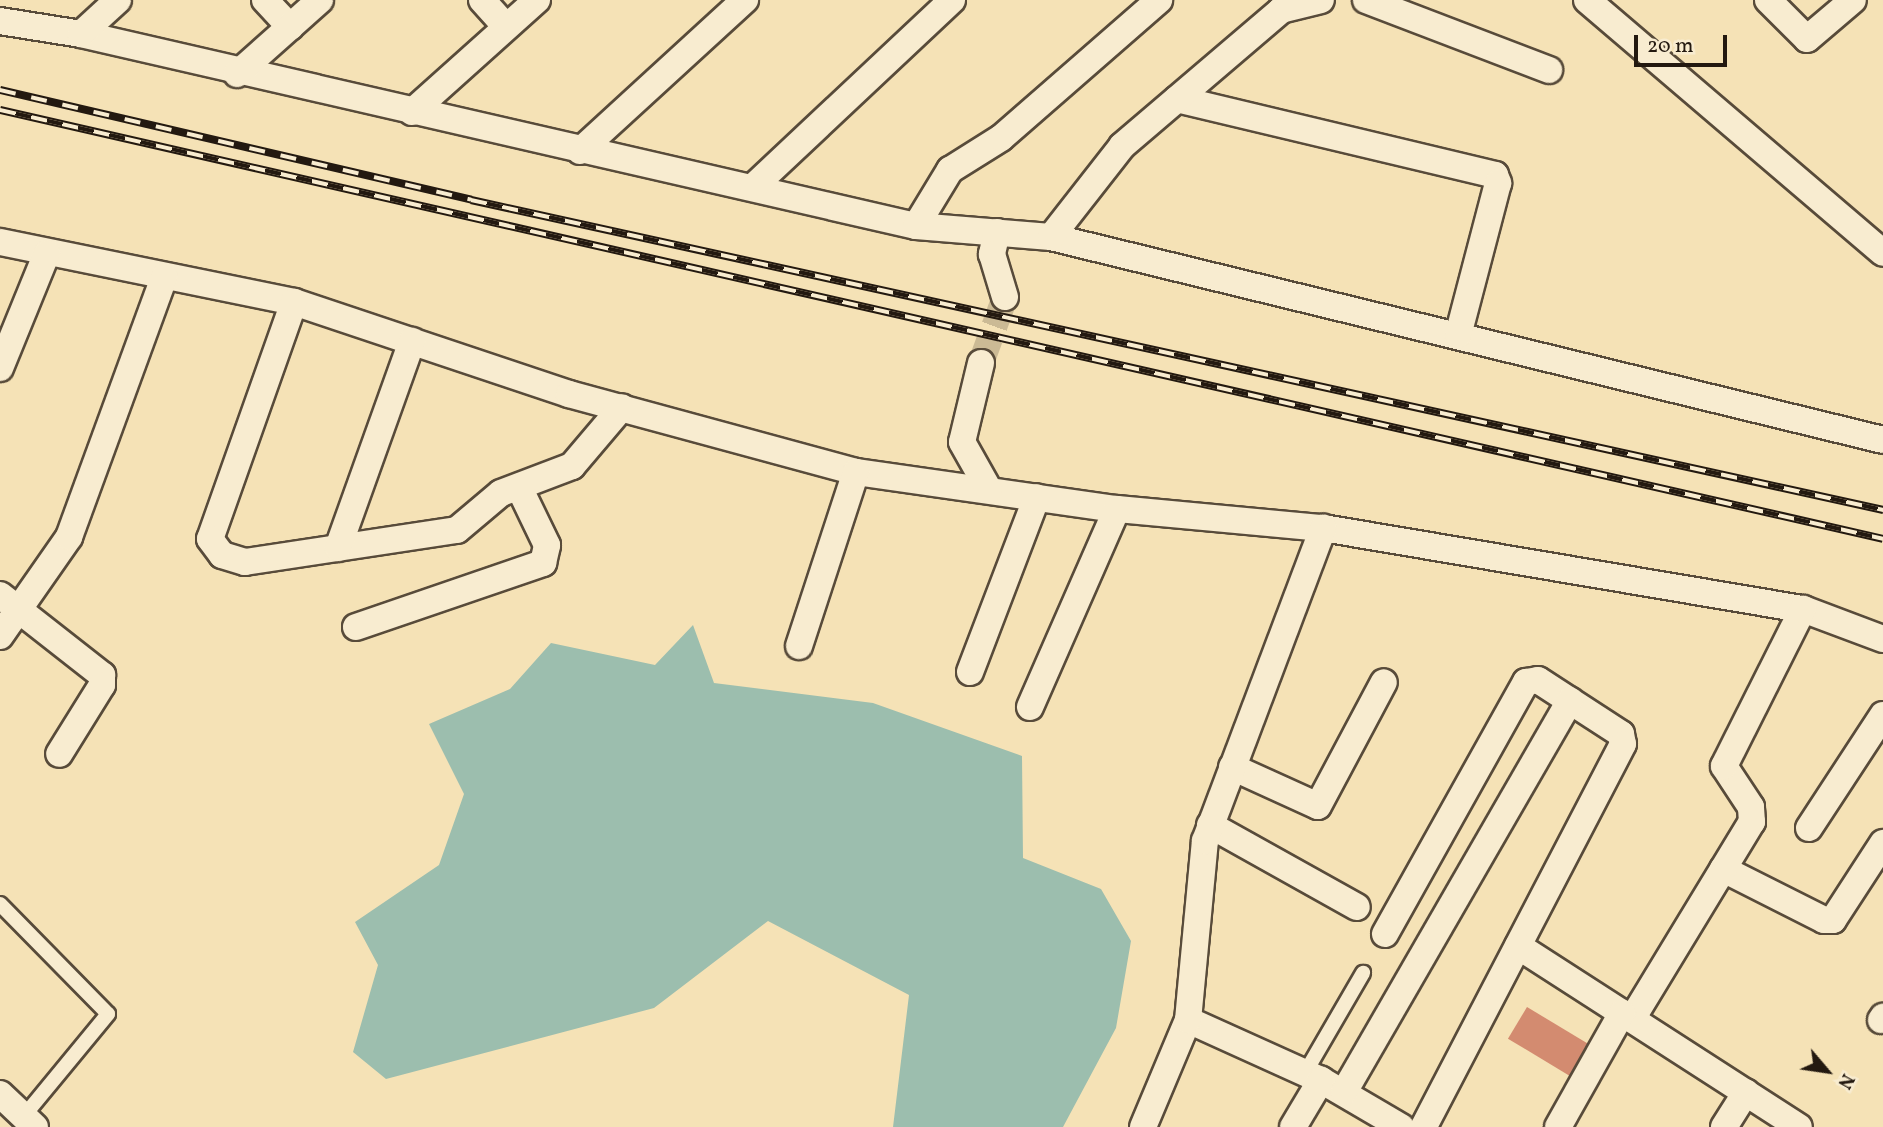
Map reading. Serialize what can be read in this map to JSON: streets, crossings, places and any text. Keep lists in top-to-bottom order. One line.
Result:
{"scale_bar":"20 m","north":"bottom right"}
